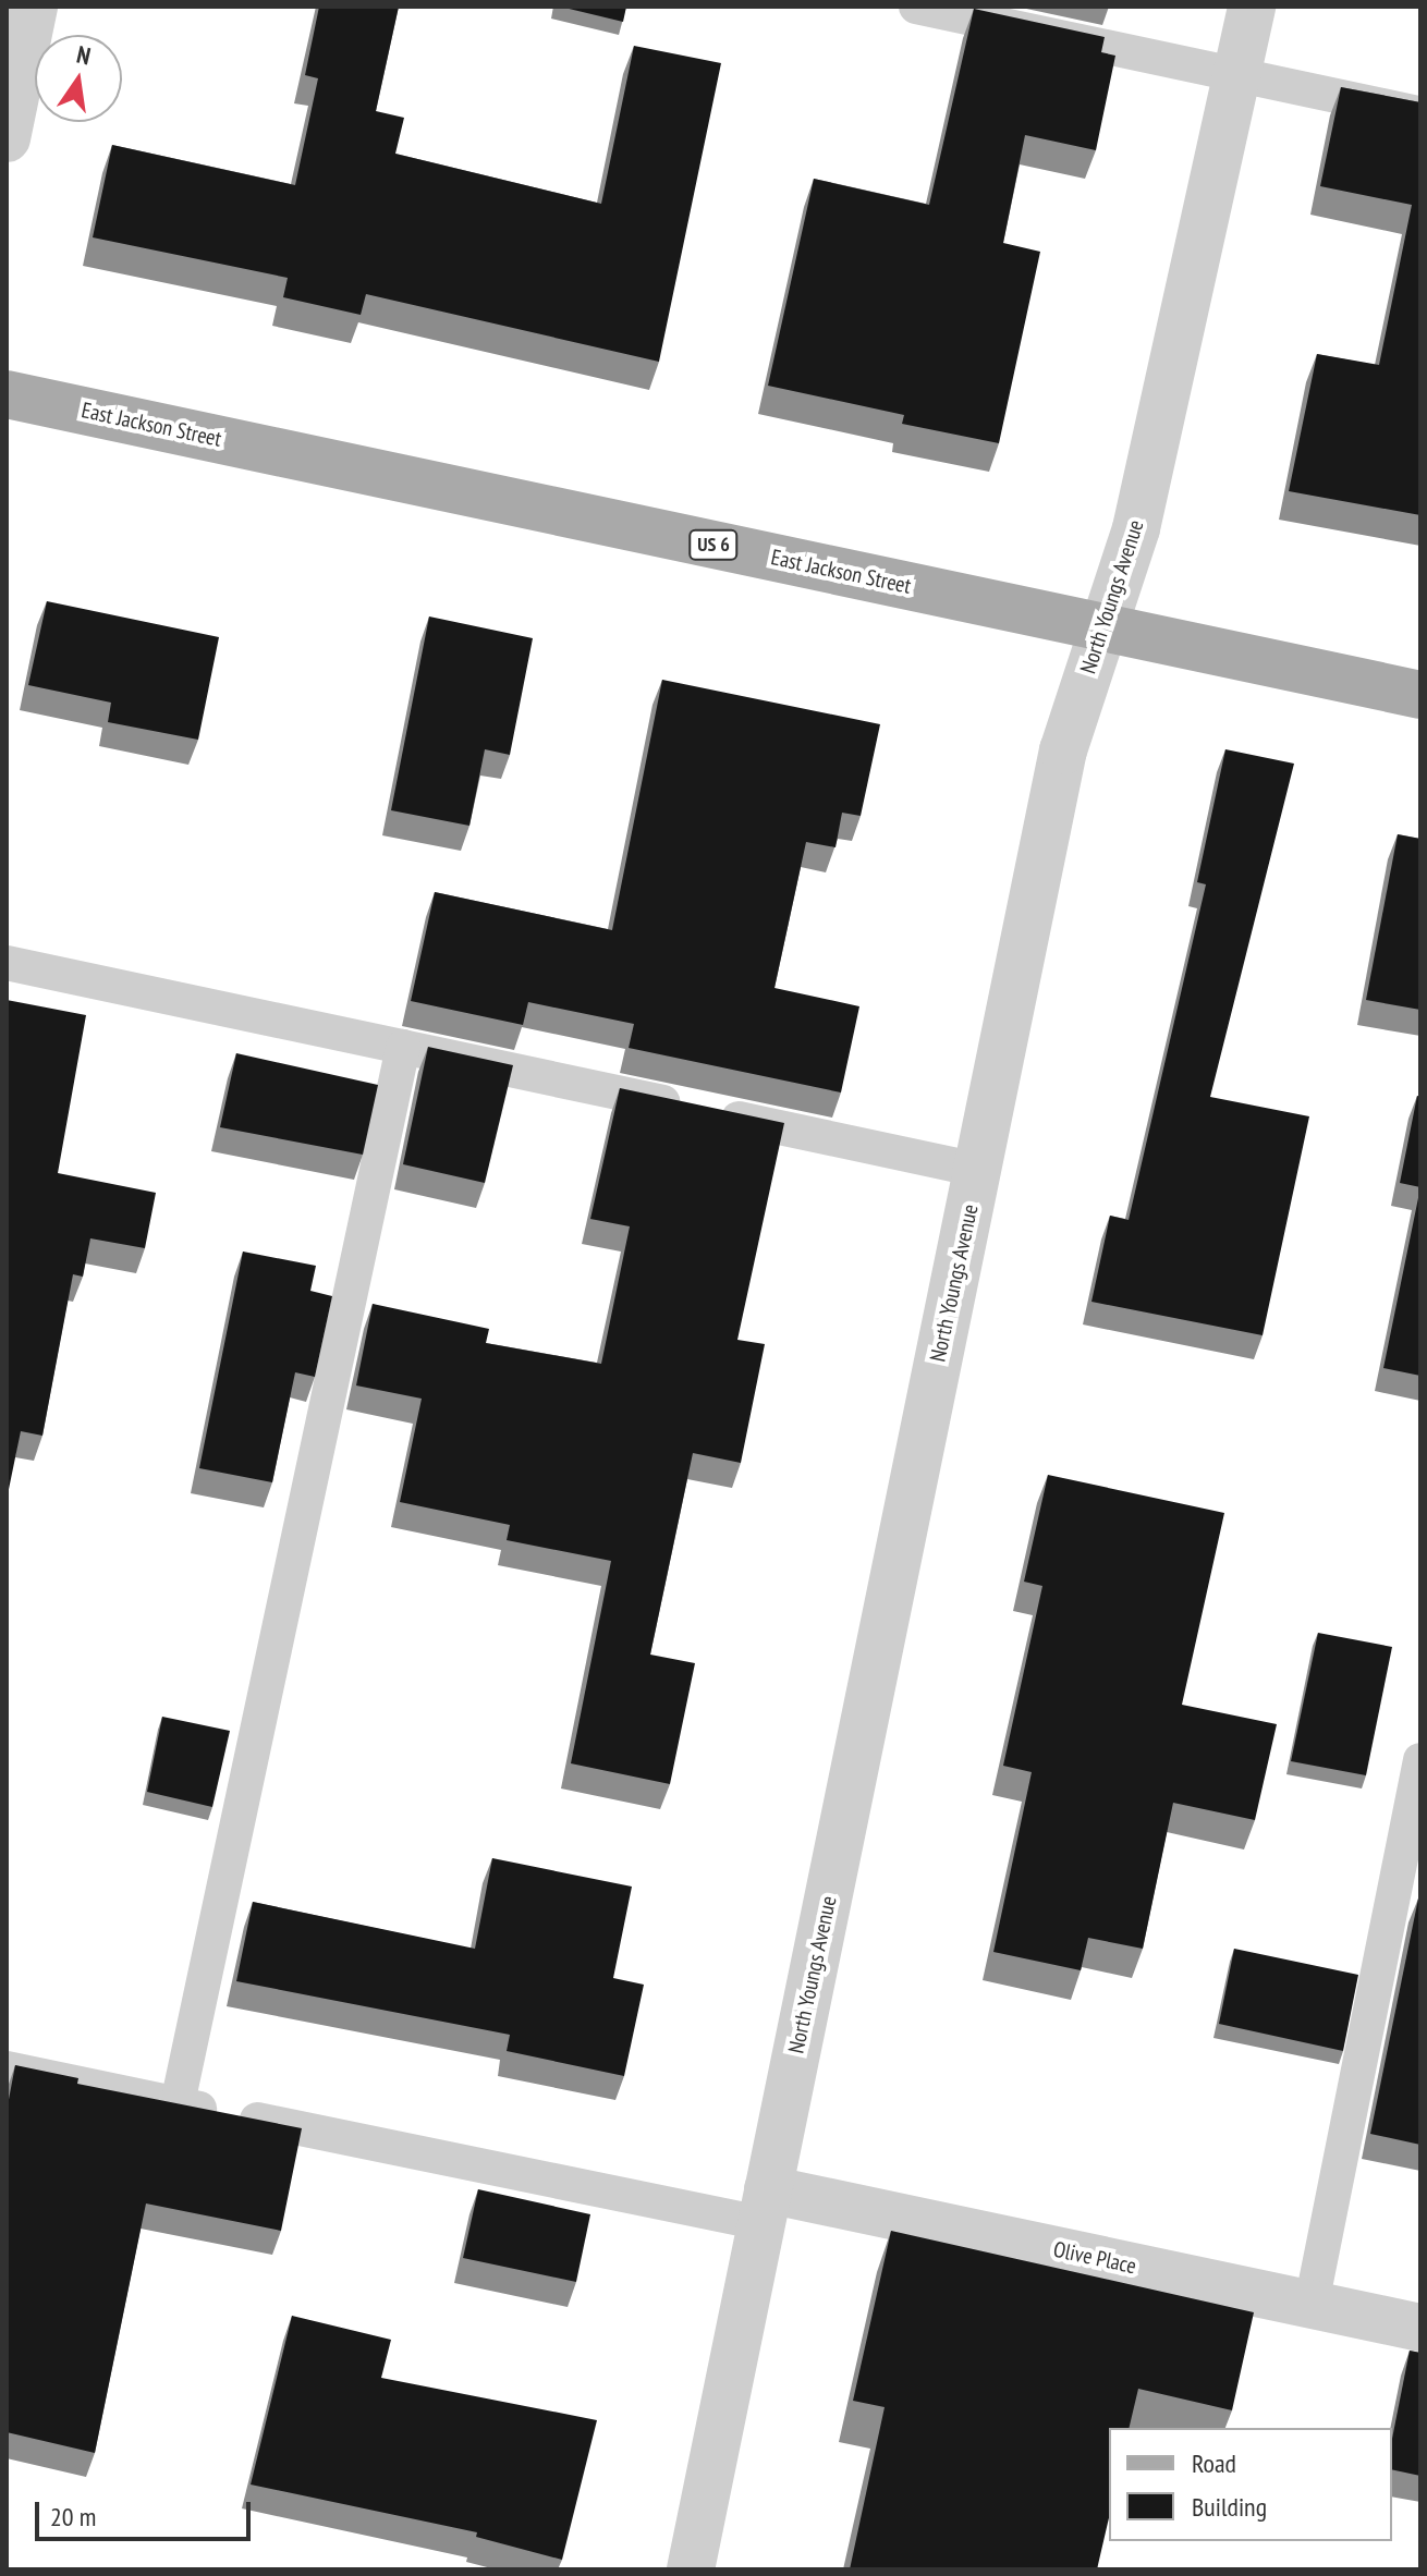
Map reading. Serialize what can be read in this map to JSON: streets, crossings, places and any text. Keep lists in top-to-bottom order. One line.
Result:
{"streets":{"main road":["East Jackson Street","US 6"],"street":["North Youngs Avenue","Olive Place"]},"crossings":[["East Jackson Street","North Youngs Avenue"],["North Youngs Avenue","Olive Place"]],"legend":["Road","Building"],"scale_bar":"20 m","north":"top"}
